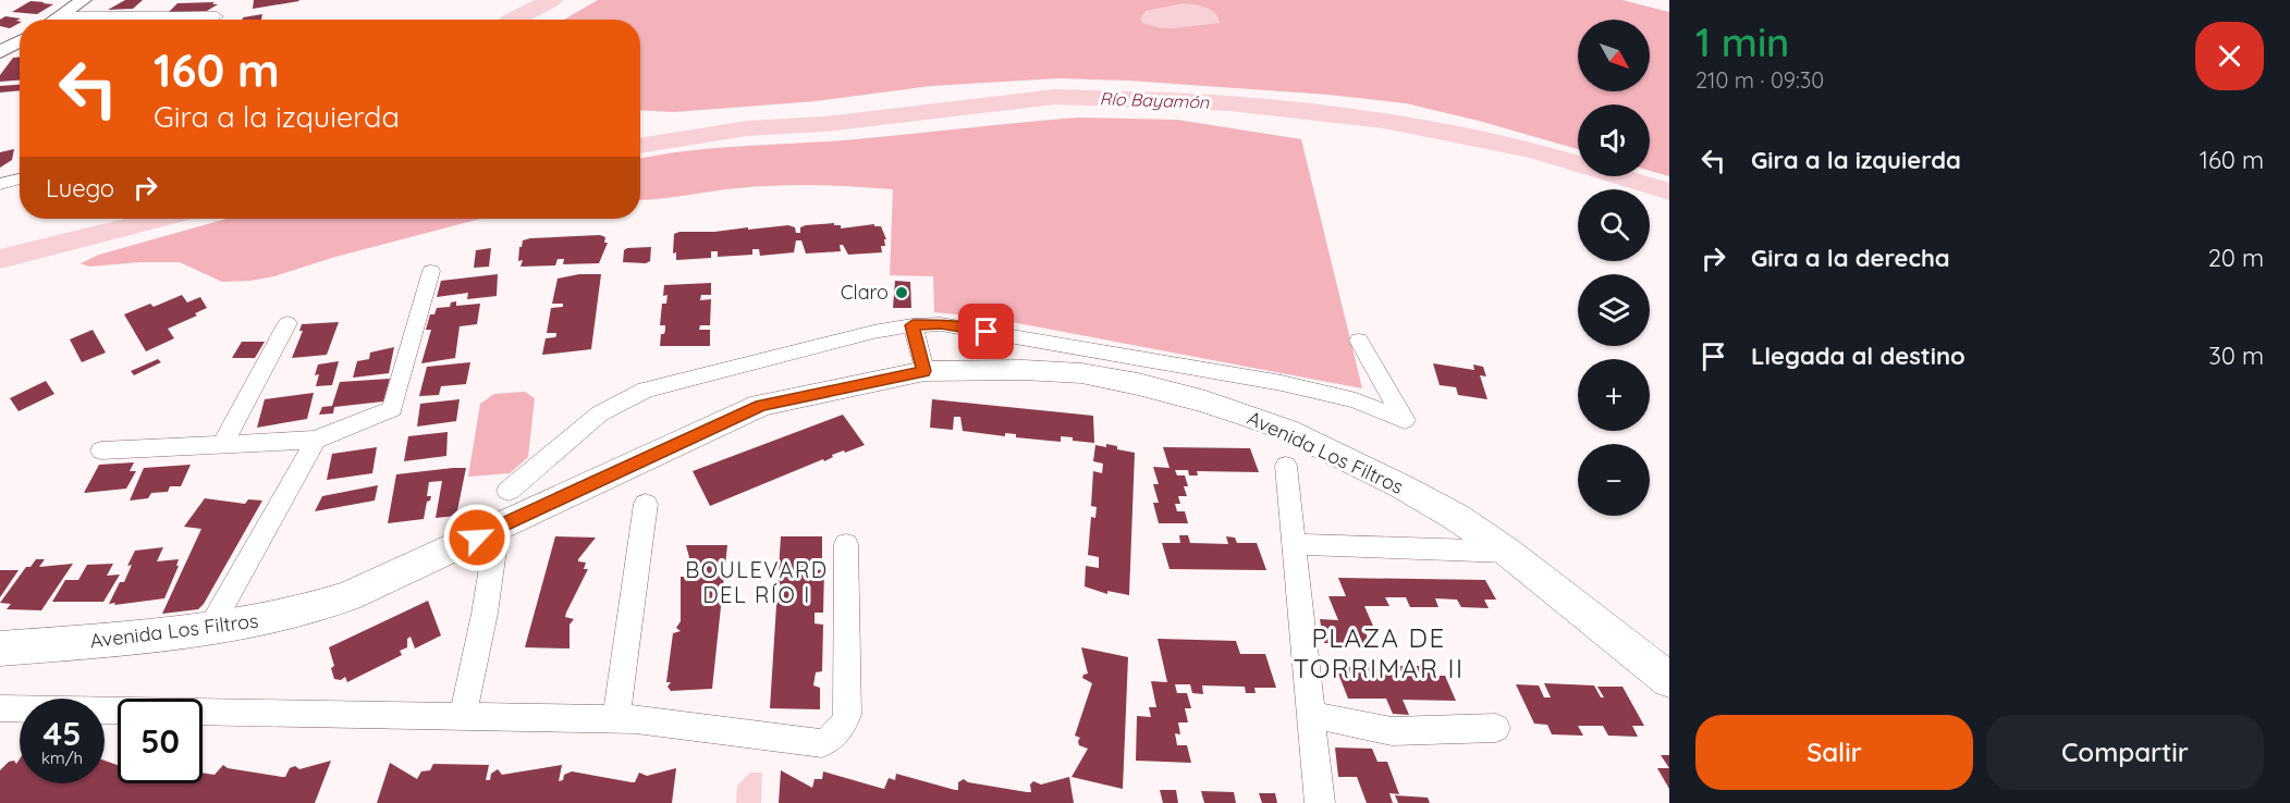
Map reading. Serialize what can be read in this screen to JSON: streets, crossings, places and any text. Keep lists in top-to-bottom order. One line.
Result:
{"streets":{"main road":["Avenida Los Filtros"]},"districts":["BOULEVARD DEL RÍO I","PLAZA DE TORRIMAR II"],"water":["Río Bayamón"],"places":["Claro"],"north":"bottom right","page":{"heading":["1 min","210 m · 09:30"],"map_buttons":["+","−"],"turn":["160 m","Gira a la izquierda"],"list":[{"name":"Gira a la izquierda","value":"160 m"},{"name":"Gira a la derecha","value":"20 m"},{"name":"Llegada al destino","value":"30 m"}],"then":"Luego","speed":"45 km/h","limit":"50","buttons":["Salir","Compartir"]}}
